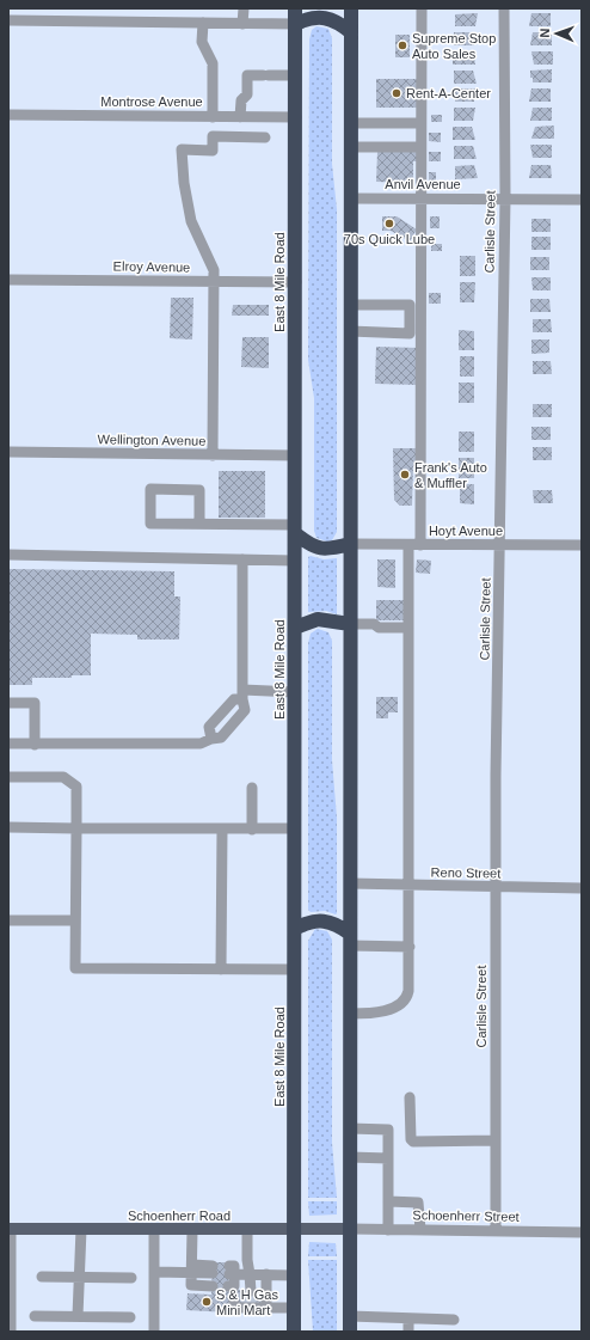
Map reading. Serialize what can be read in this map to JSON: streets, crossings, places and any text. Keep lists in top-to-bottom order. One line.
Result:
{"streets":{"highway":["East 8 Mile Road"],"main road":["Schoenherr Road"],"street":["Montrose Avenue","Anvil Avenue","Carlisle Street","Elroy Avenue","Wellington Avenue","Hoyt Avenue","Reno Street","Schoenherr Street"]},"crossings":[["Montrose Avenue","East 8 Mile Road"],["Anvil Avenue","Carlisle Street"],["Carlisle Street","Hoyt Avenue"],["Carlisle Street","Reno Street"],["Carlisle Street","Schoenherr Street"],["Elroy Avenue","East 8 Mile Road"],["East 8 Mile Road","Wellington Avenue"],["East 8 Mile Road","Schoenherr Road"],["Schoenherr Road","Schoenherr Street"]],"places":["Supreme Stop Auto Sales","Rent-A-Center","70s Quick Lube","Frank's Auto & Muffler","S & H Gas Mini Mart"],"north":"left"}
